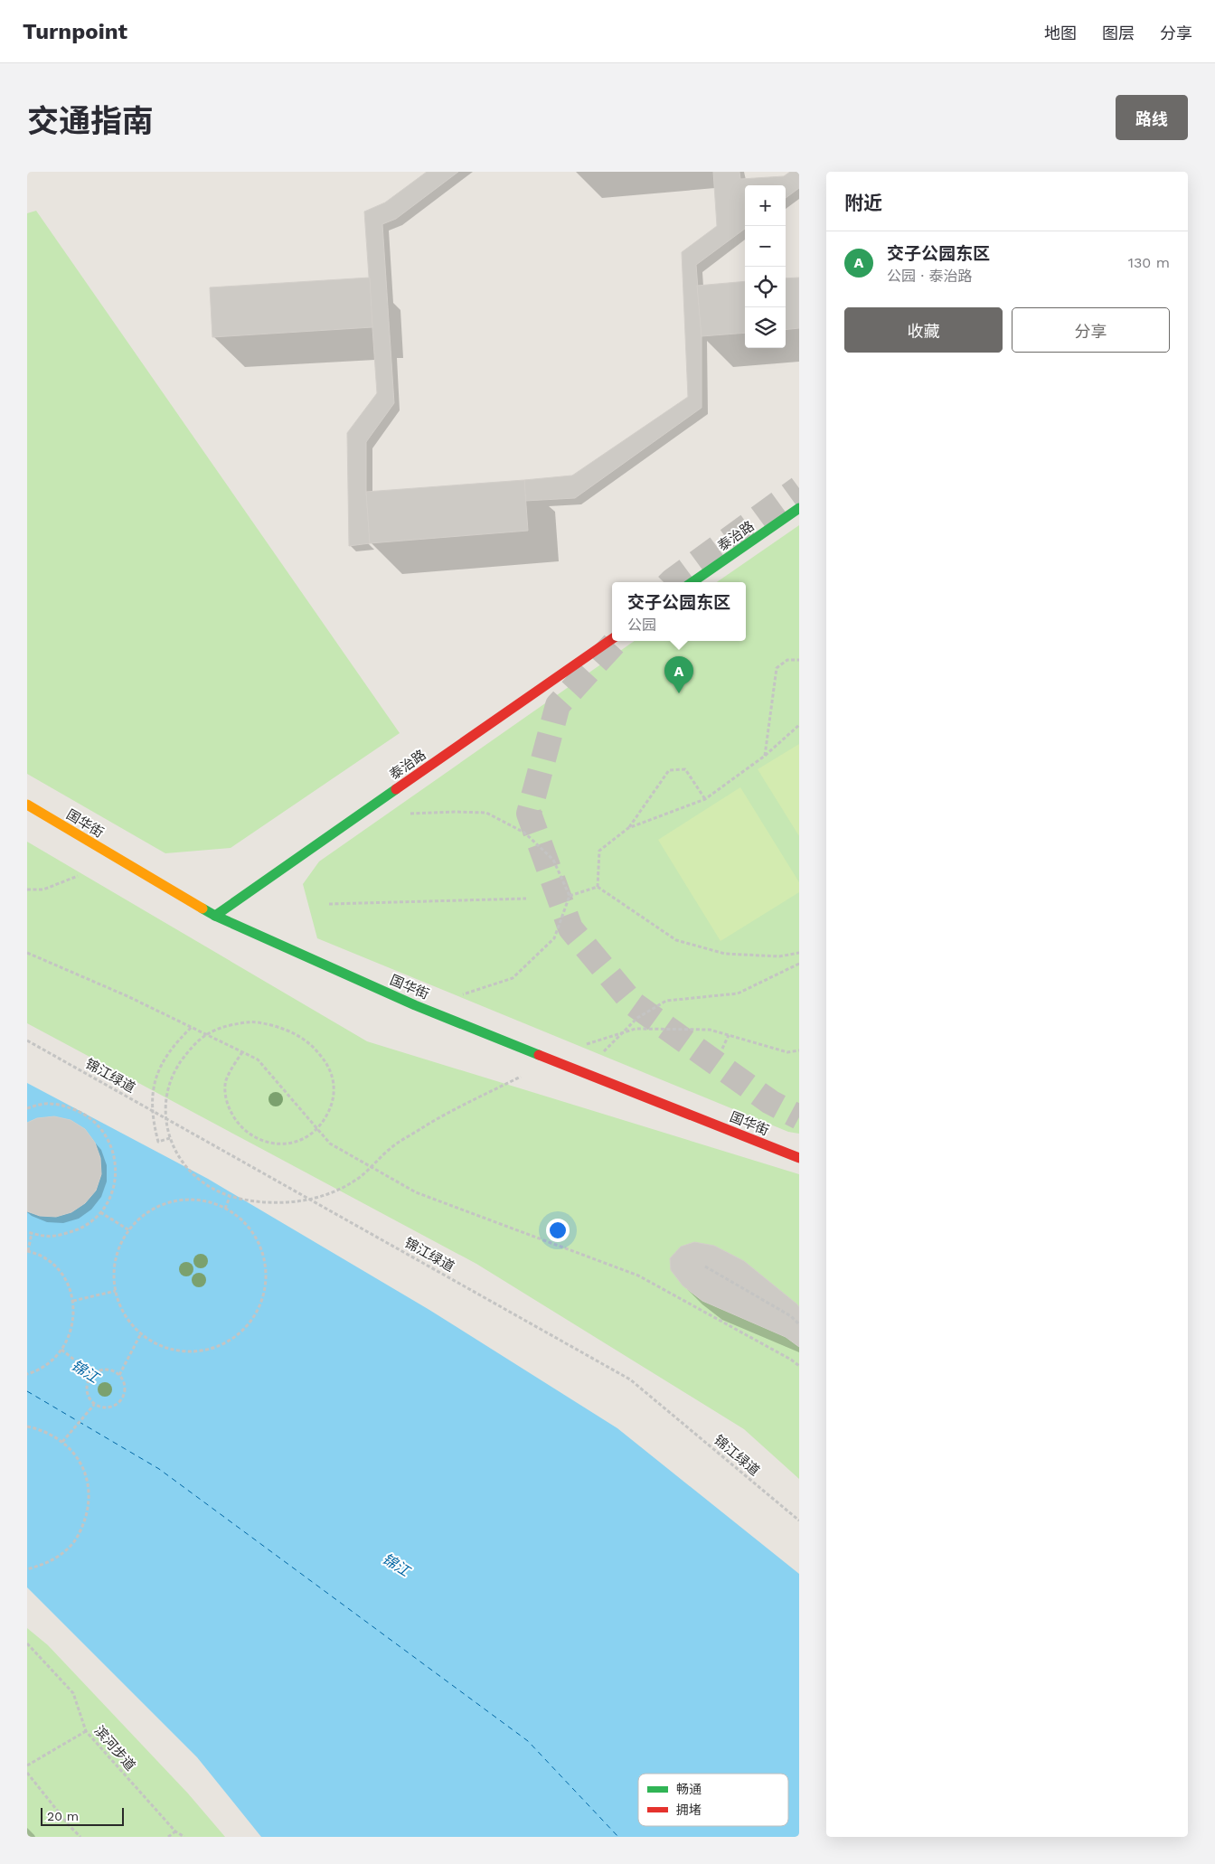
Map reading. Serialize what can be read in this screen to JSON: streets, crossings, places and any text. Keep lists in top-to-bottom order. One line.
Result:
{"streets":{"street":["泰治路","国华街"],"path":["锦江绿道","滨河步道"]},"crossings":[["泰治路","国华街"]],"water":["锦江"],"legend":["畅通","拥堵"],"scale_bar":"20 m","page":{"header":"Turnpoint","nav":["地图","图层","分享"],"title":"交通指南","buttons":["路线",["收藏","分享"]],"heading":"附近","map_buttons":["+","−"],"list":[{"mark":"A","name":"交子公园东区","note":"公园 · 泰治路","value":"130 m"}],"popup":["交子公园东区","公园"],"pins":"A","scale":"20 m"}}
